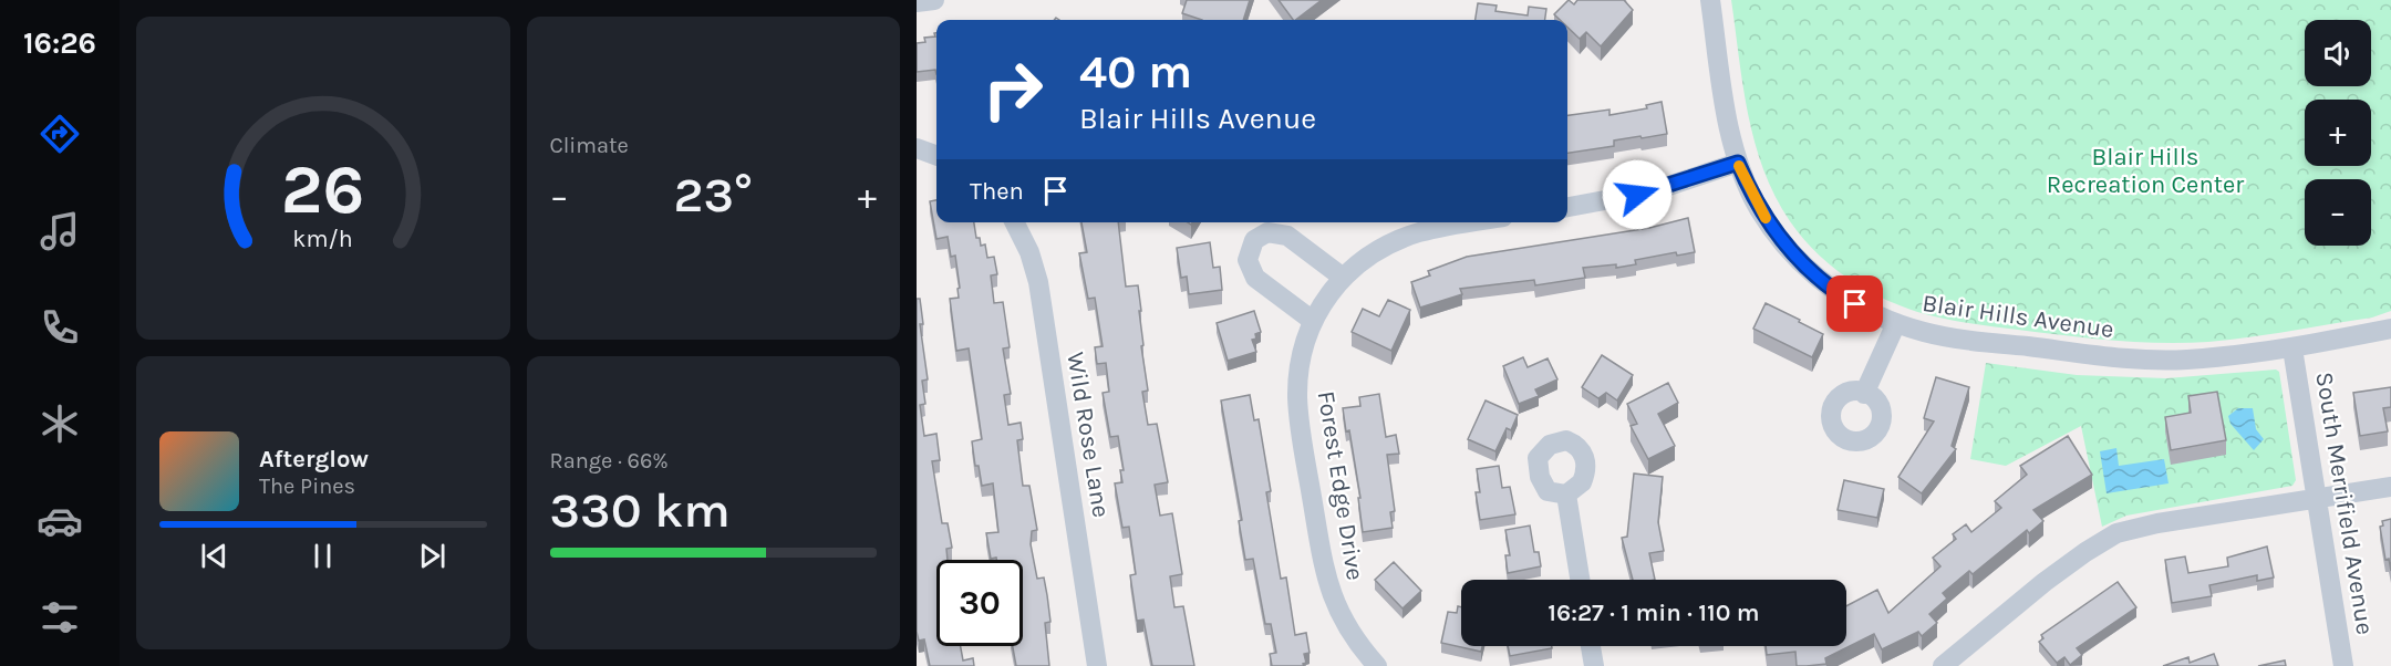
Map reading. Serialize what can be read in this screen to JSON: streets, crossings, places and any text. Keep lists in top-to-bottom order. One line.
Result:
{"streets":{"street":["Blair Hills Avenue","Wild Rose Lane","Forest Edge Drive","South Merrifield Avenue"]},"crossings":[["Blair Hills Avenue","South Merrifield Avenue"]],"parks":["Blair Hills Recreation Center"],"page":{"tabs":"16:26","tile":["Climate",["Range · 66%","330 km"]],"map_buttons":["+","−"],"turn":["40 m","Blair Hills Avenue"],"then":"Then","heat":["−","23°","+"],"song":["Afterglow","The Pines"],"limit":"30","trip":"16:27 · 1 min · 110 m","gauge":["26","km/h"]}}
